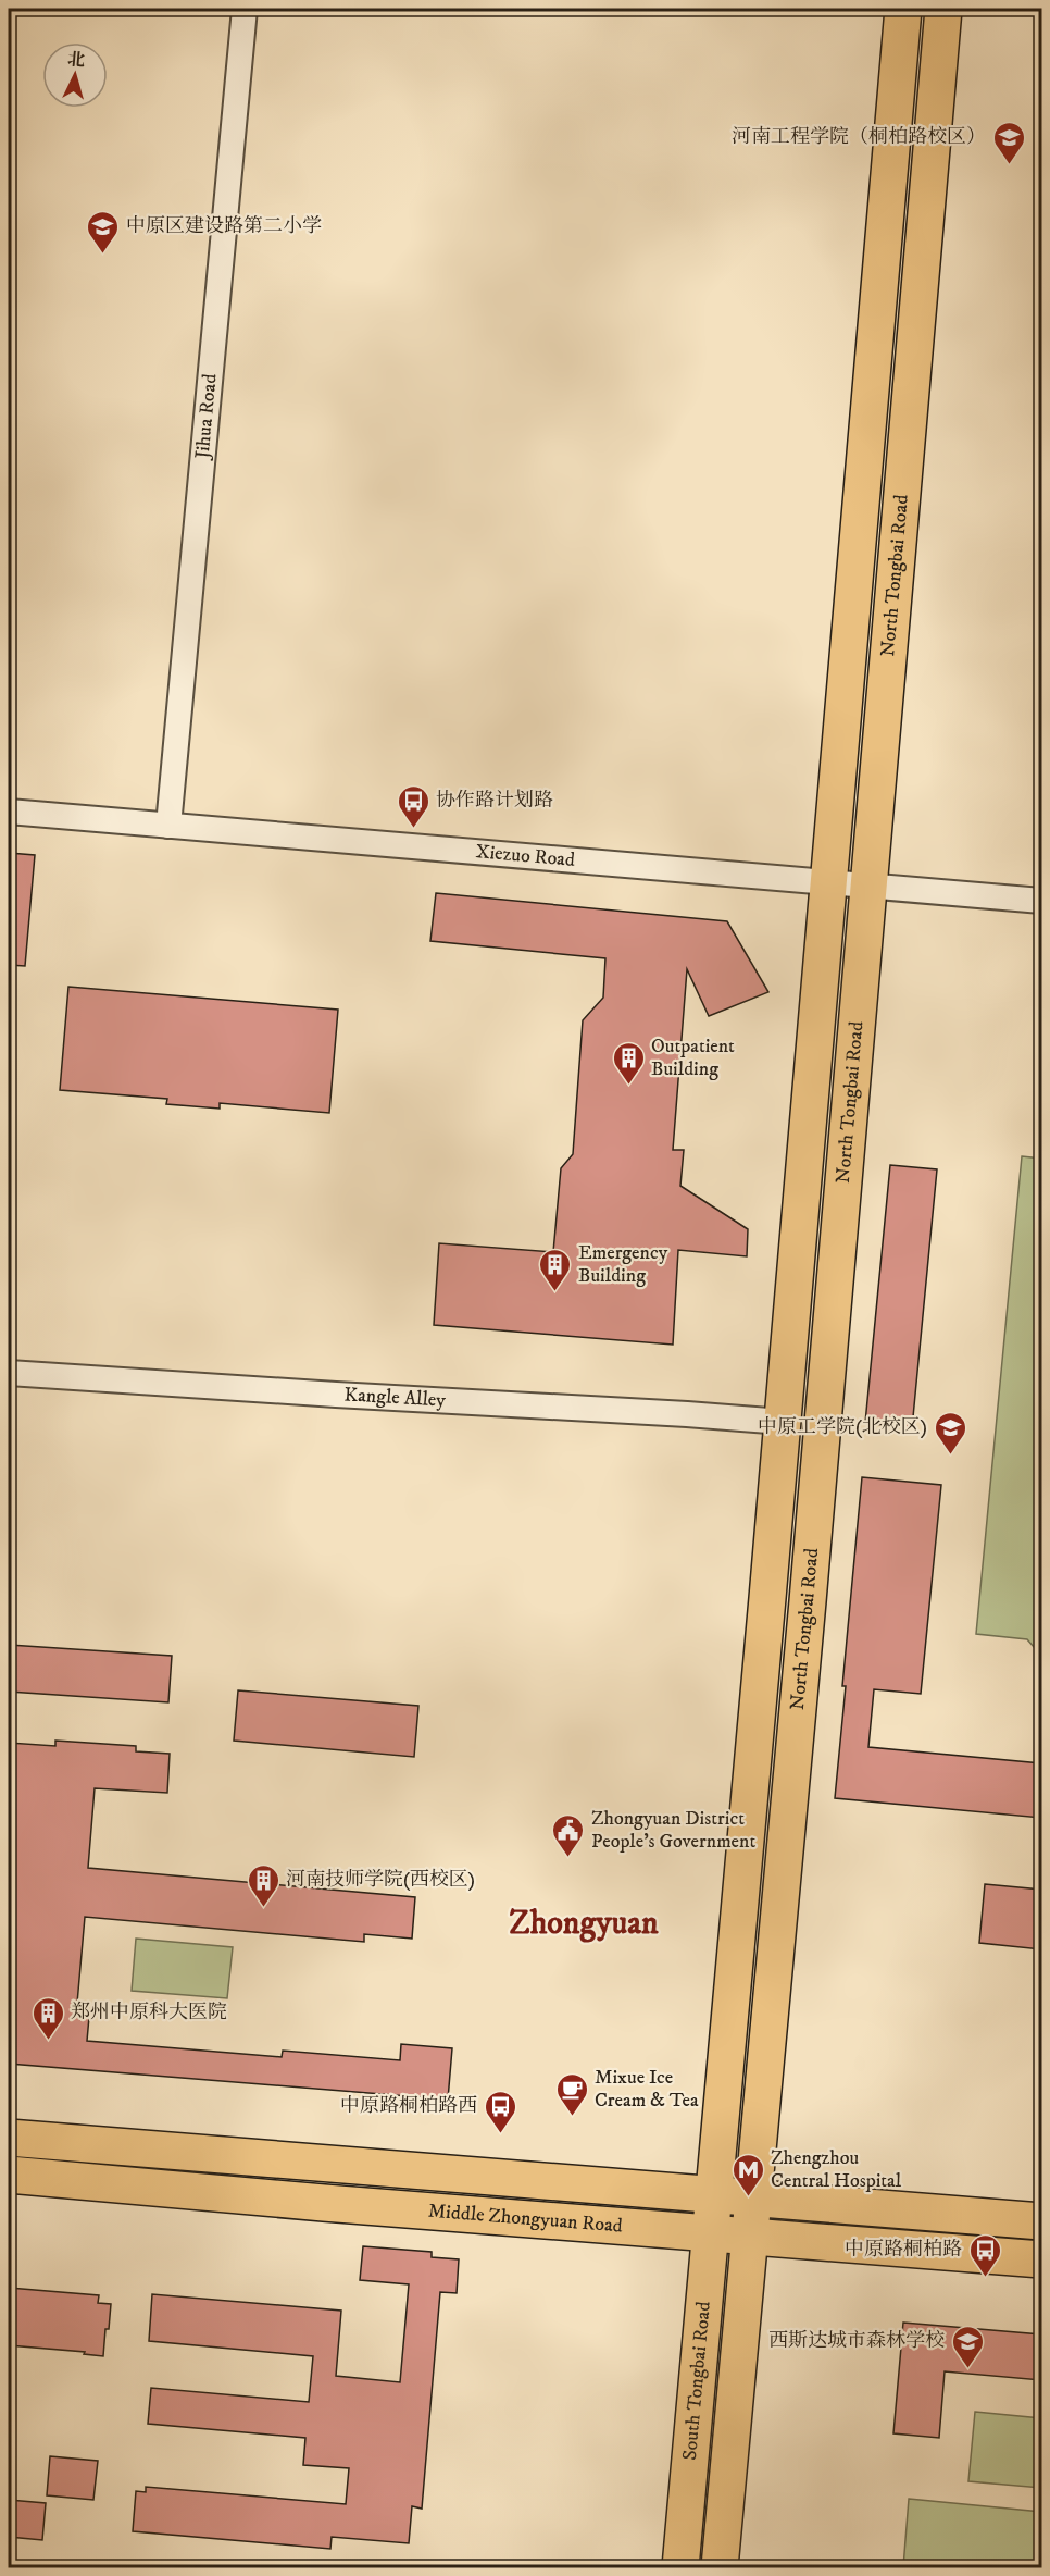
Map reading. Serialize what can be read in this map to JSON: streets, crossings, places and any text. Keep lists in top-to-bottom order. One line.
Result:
{"streets":{"main road":["North Tongbai Road","Middle Zhongyuan Road","South Tongbai Road"],"street":["Jihua Road","Xiezuo Road","Kangle Alley"]},"crossings":[["Jihua Road","Xiezuo Road"],["North Tongbai Road","Xiezuo Road"],["North Tongbai Road","Kangle Alley"],["North Tongbai Road","Middle Zhongyuan Road"],["North Tongbai Road","South Tongbai Road"],["Middle Zhongyuan Road","South Tongbai Road"]],"districts":["Zhongyuan"],"places":{"school or university":["河南工程学院（桐柏路校区）","中原区建设路第二小学","中原工学院(北校区)","西斯达城市森林学校"],"bus stop":["协作路计划路","中原路桐柏路西","中原路桐柏路"],"building":["Outpatient Building","Emergency Building","河南技师学院(西校区)","郑州中原科大医院"],"public building":["Zhongyuan District People's Government"],"cafe":["Mixue Ice Cream & Tea"],"metro station":["Zhengzhou Central Hospital"]},"north":"top"}
